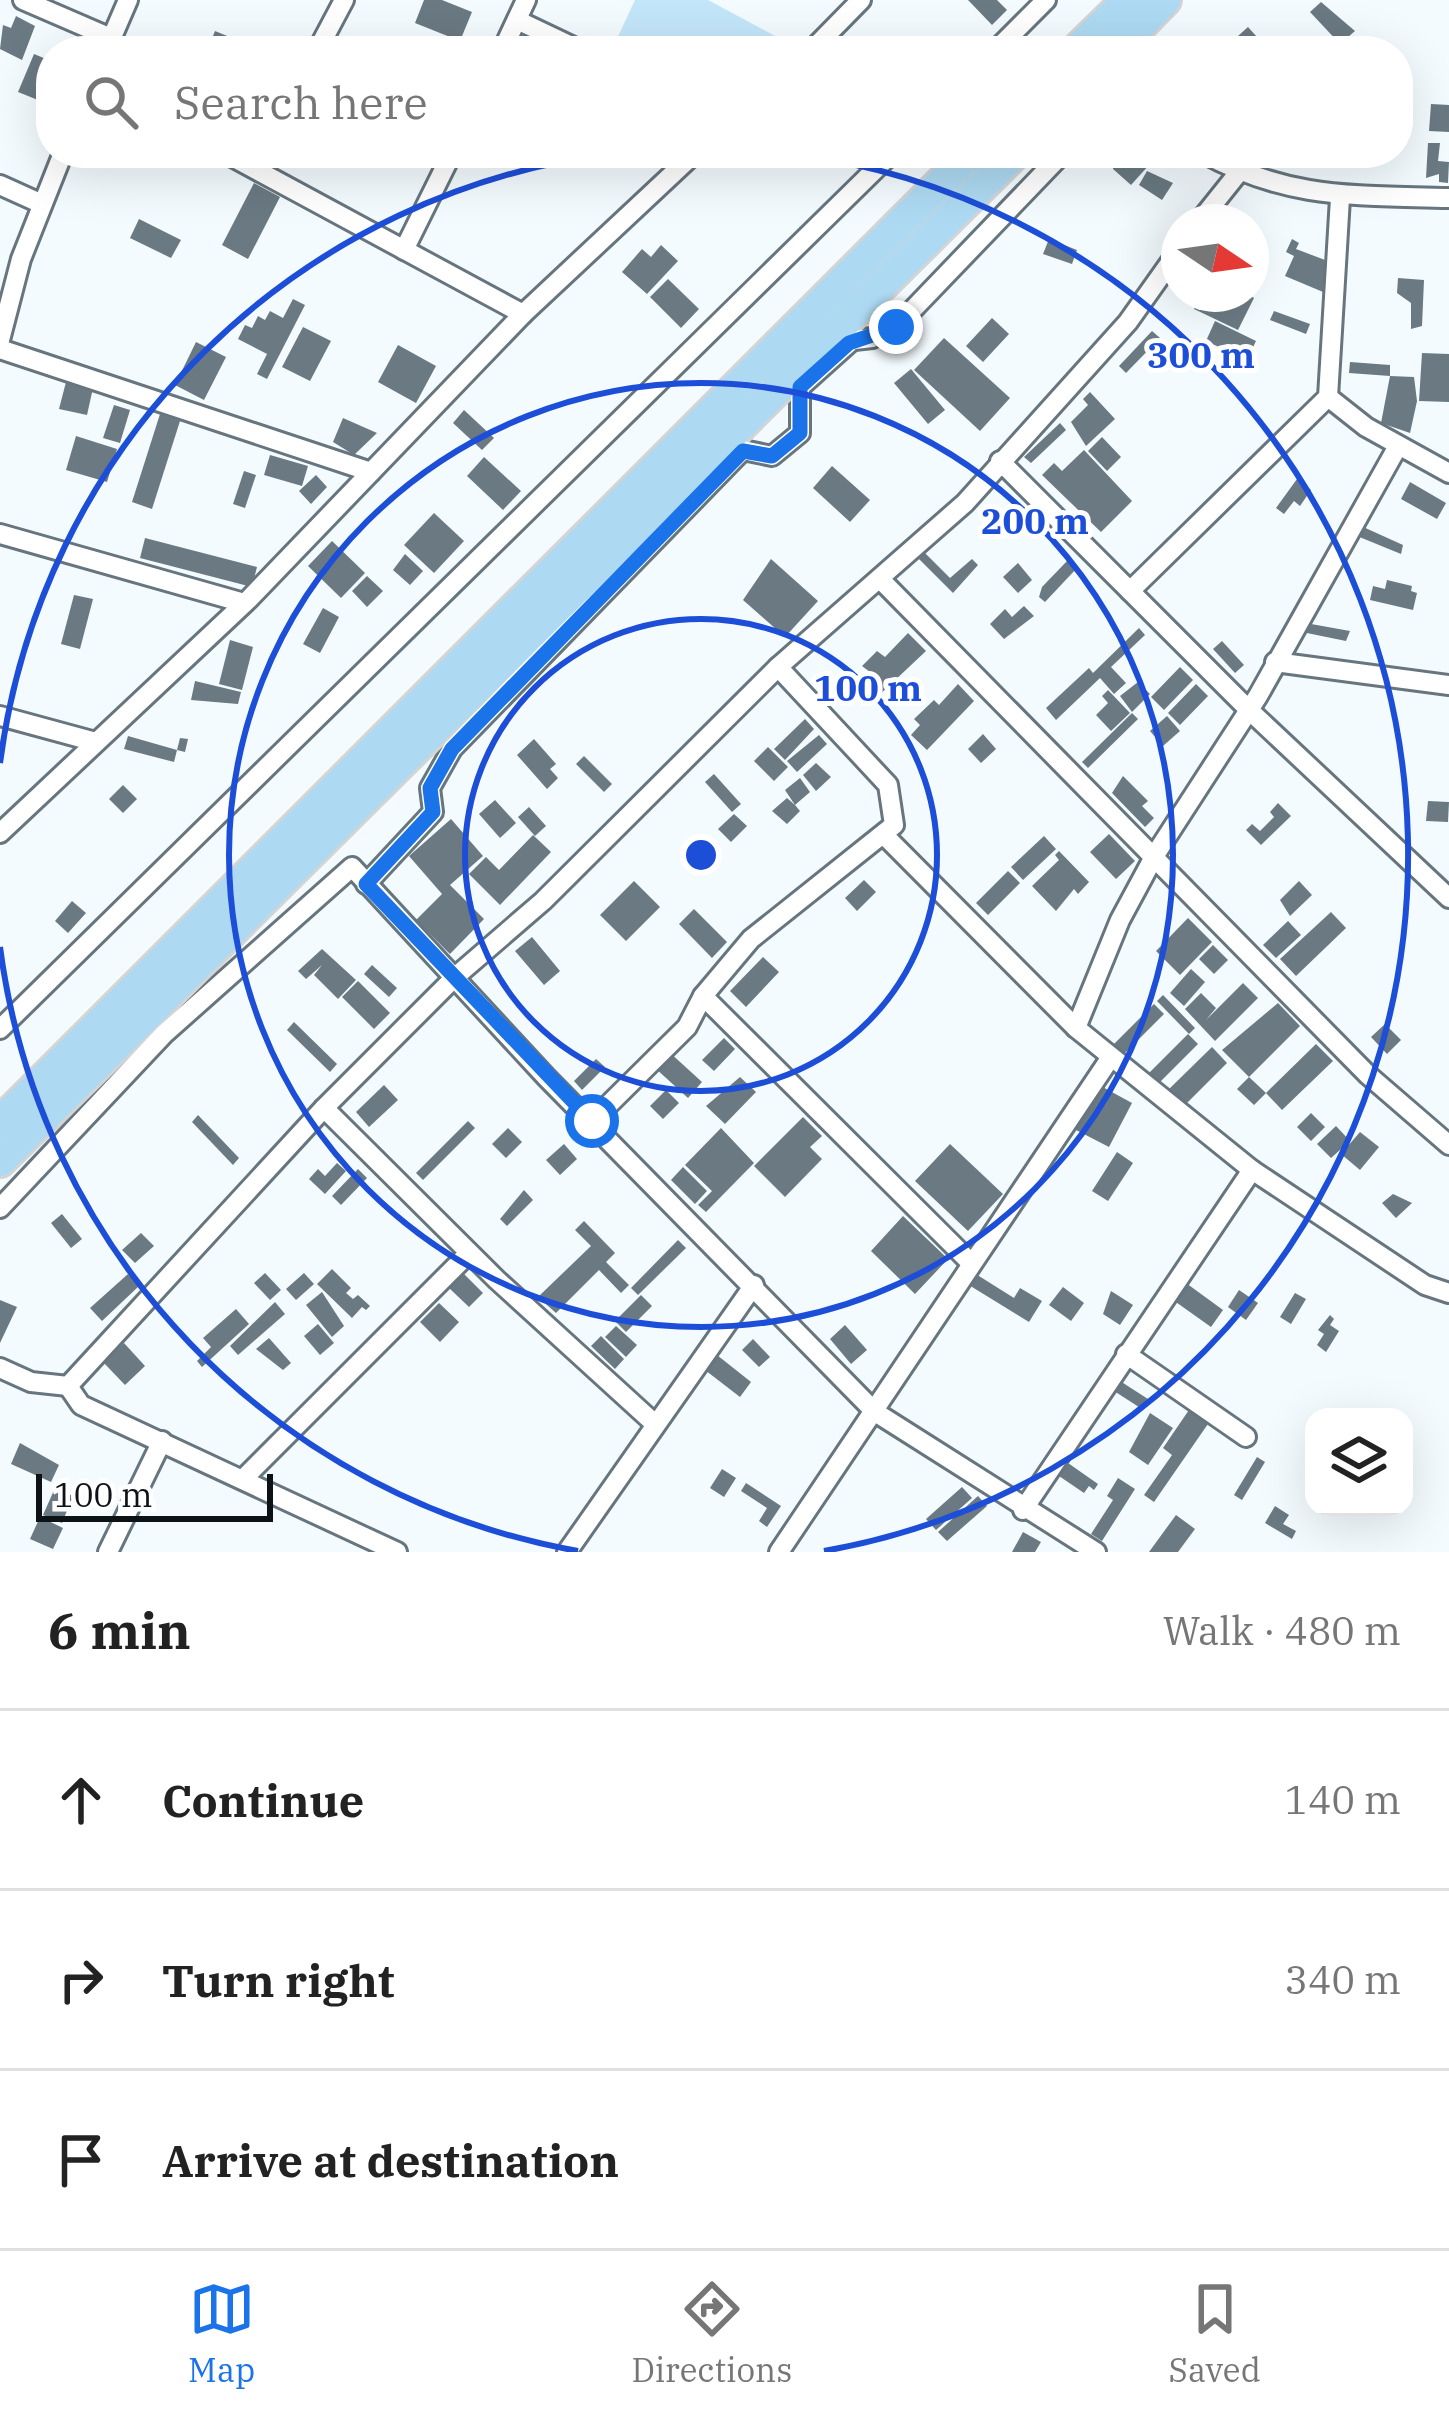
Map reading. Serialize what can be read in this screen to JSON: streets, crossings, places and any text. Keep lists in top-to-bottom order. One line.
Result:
{"scale_bar":"100 m","north":"right","page":{"search":"Search here","scale":"100 m","heading":["6 min","Walk · 480 m"],"list":[["Continue","140 m"],["Turn right","340 m"],"Arrive at destination"],"nav":["Map","Directions","Saved"]},"rings":["300 m","200 m","100 m"]}
